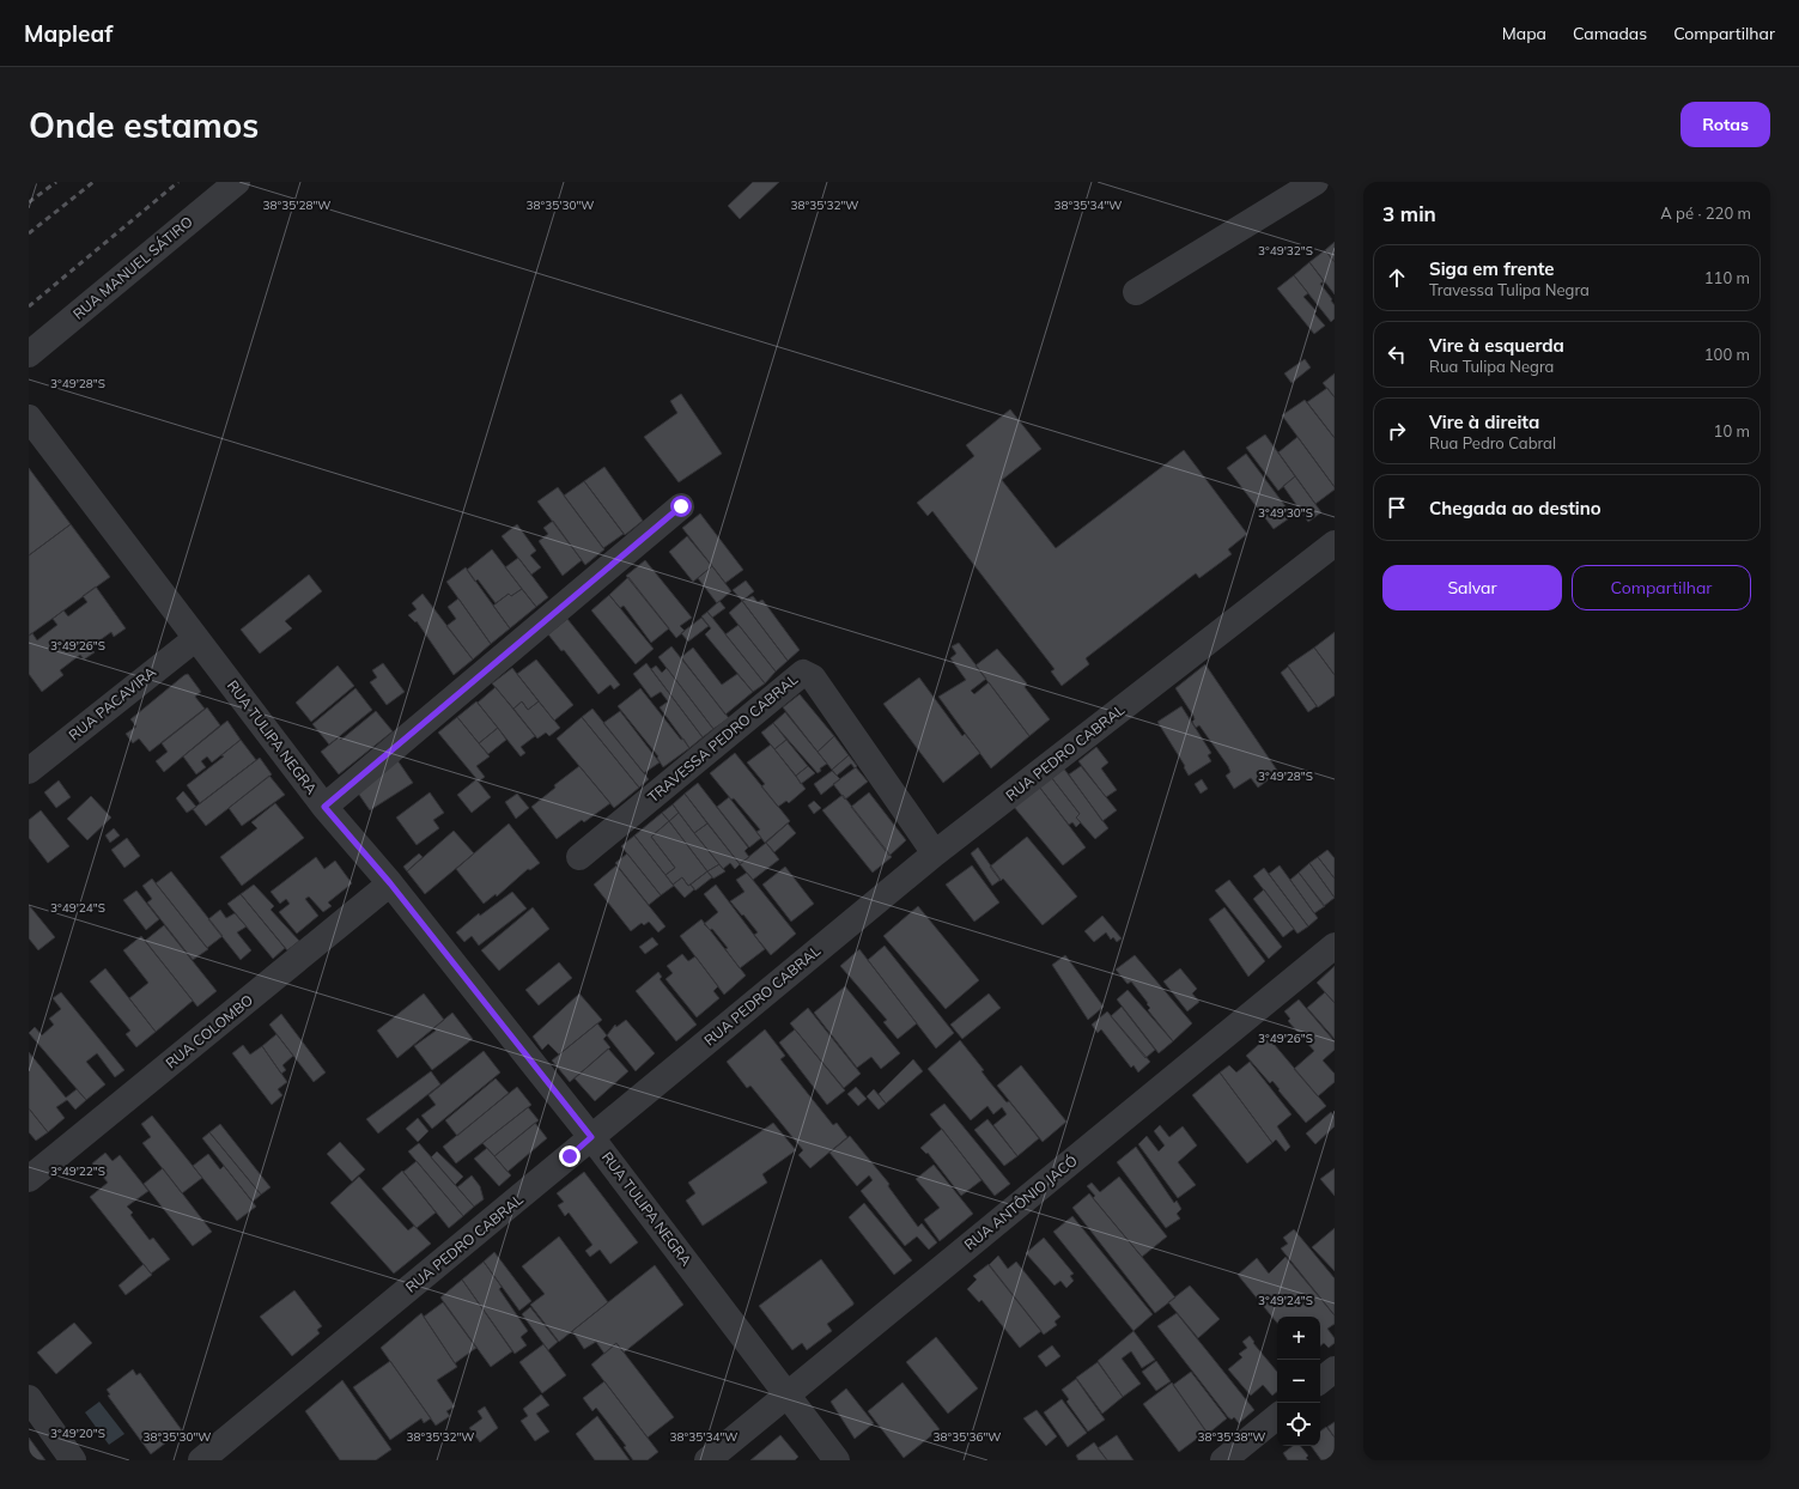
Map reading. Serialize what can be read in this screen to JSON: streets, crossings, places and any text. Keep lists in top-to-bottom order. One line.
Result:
{"streets":{"street":["RUA MANUEL SÁTIRO","RUA PACAVIRA","RUA TULIPA NEGRA","TRAVESSA PEDRO CABRAL","RUA PEDRO CABRAL","RUA COLOMBO","RUA ANTÔNIO JACÓ"]},"crossings":[["RUA PACAVIRA","RUA TULIPA NEGRA"],["RUA TULIPA NEGRA","RUA PEDRO CABRAL"],["RUA TULIPA NEGRA","RUA COLOMBO"],["RUA TULIPA NEGRA","RUA ANTÔNIO JACÓ"],["TRAVESSA PEDRO CABRAL","RUA PEDRO CABRAL"]],"page":{"header":"Mapleaf","nav":["Mapa","Camadas","Compartilhar"],"buttons":["Rotas",["Salvar","Compartilhar"]],"title":"Onde estamos","heading":["3 min","A pé · 220 m"],"list":[["Siga em frente","Travessa Tulipa Negra","110 m"],["Vire à esquerda","Rua Tulipa Negra","100 m"],["Vire à direita","Rua Pedro Cabral","10 m"],"Chegada ao destino"],"map_buttons":["+","−"]},"coordinates":["38°35'28\"W","38°35'30\"W","38°35'32\"W","38°35'34\"W","3°49'32\"S","3°49'28\"S","3°49'30\"S","3°49'26\"S","3°49'24\"S","3°49'22\"S","3°49'20\"S","38°35'36\"W","38°35'38\"W"]}
